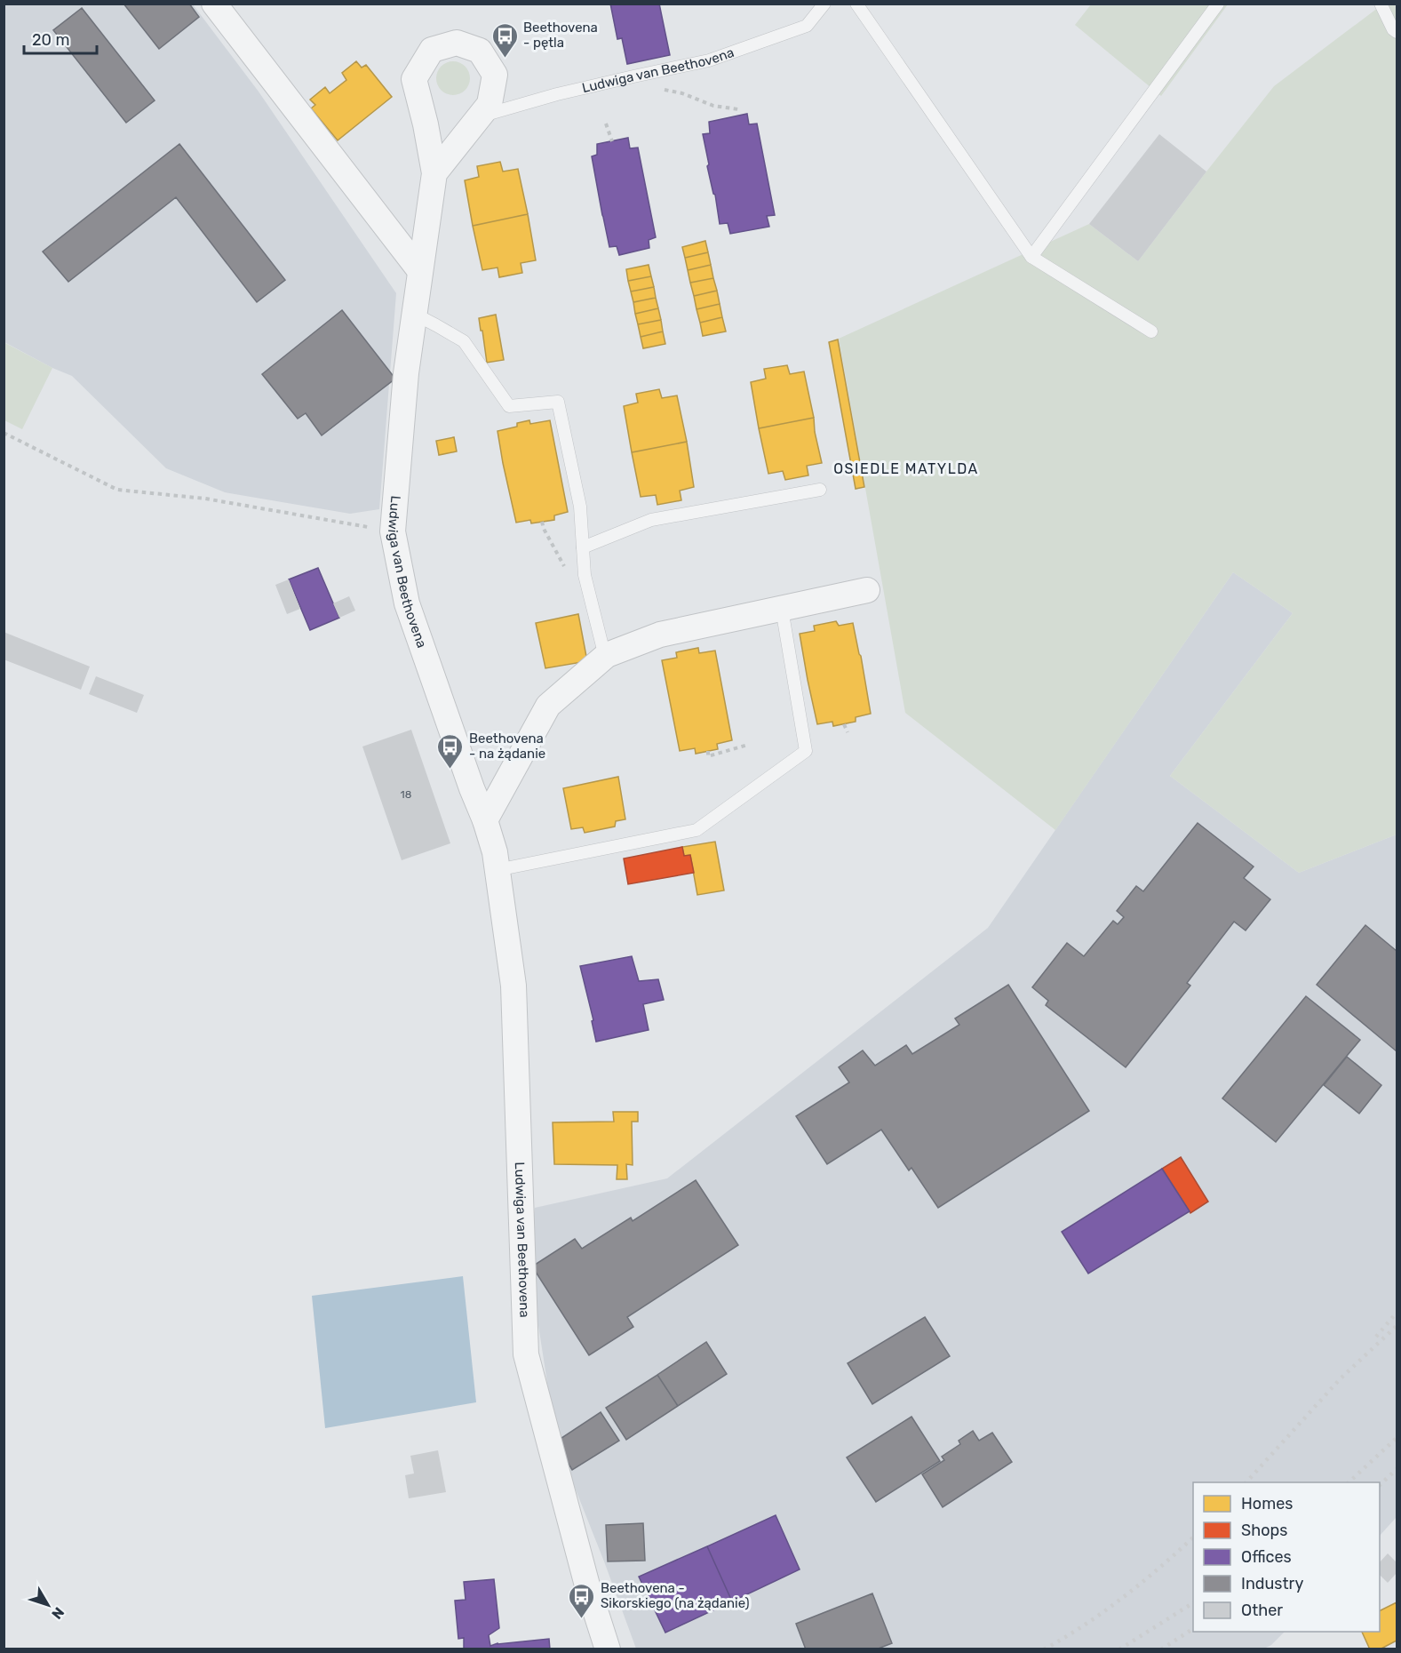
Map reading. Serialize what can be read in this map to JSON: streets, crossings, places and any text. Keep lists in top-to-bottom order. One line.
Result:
{"streets":{"street":["Ludwiga van Beethovena"]},"districts":["OSIEDLE MATYLDA"],"places":{"bus stop":["Beethovena - pętla","Beethovena - na żądanie","Beethovena - Sikorskiego (na żądanie)"]},"house_numbers":["18"],"legend":["Homes","Shops","Offices","Industry","Other"],"scale_bar":"20 m","north":"bottom right"}
